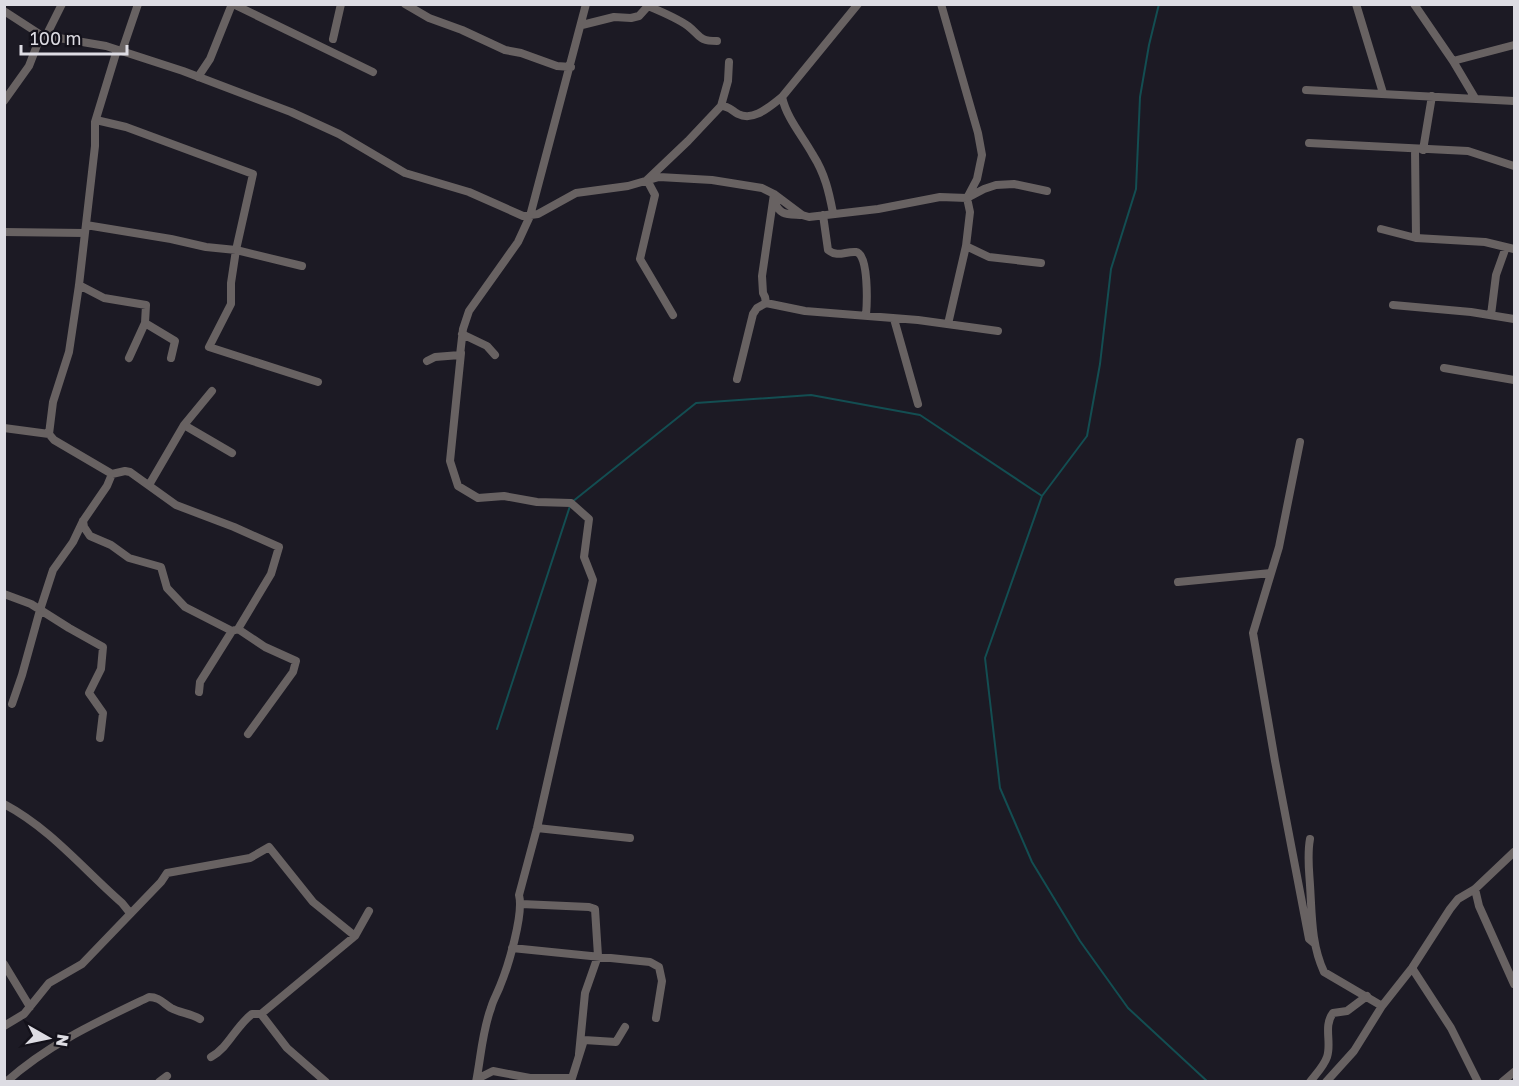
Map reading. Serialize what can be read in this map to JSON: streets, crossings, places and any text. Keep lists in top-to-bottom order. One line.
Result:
{"scale_bar":"100 m","north":"right"}
